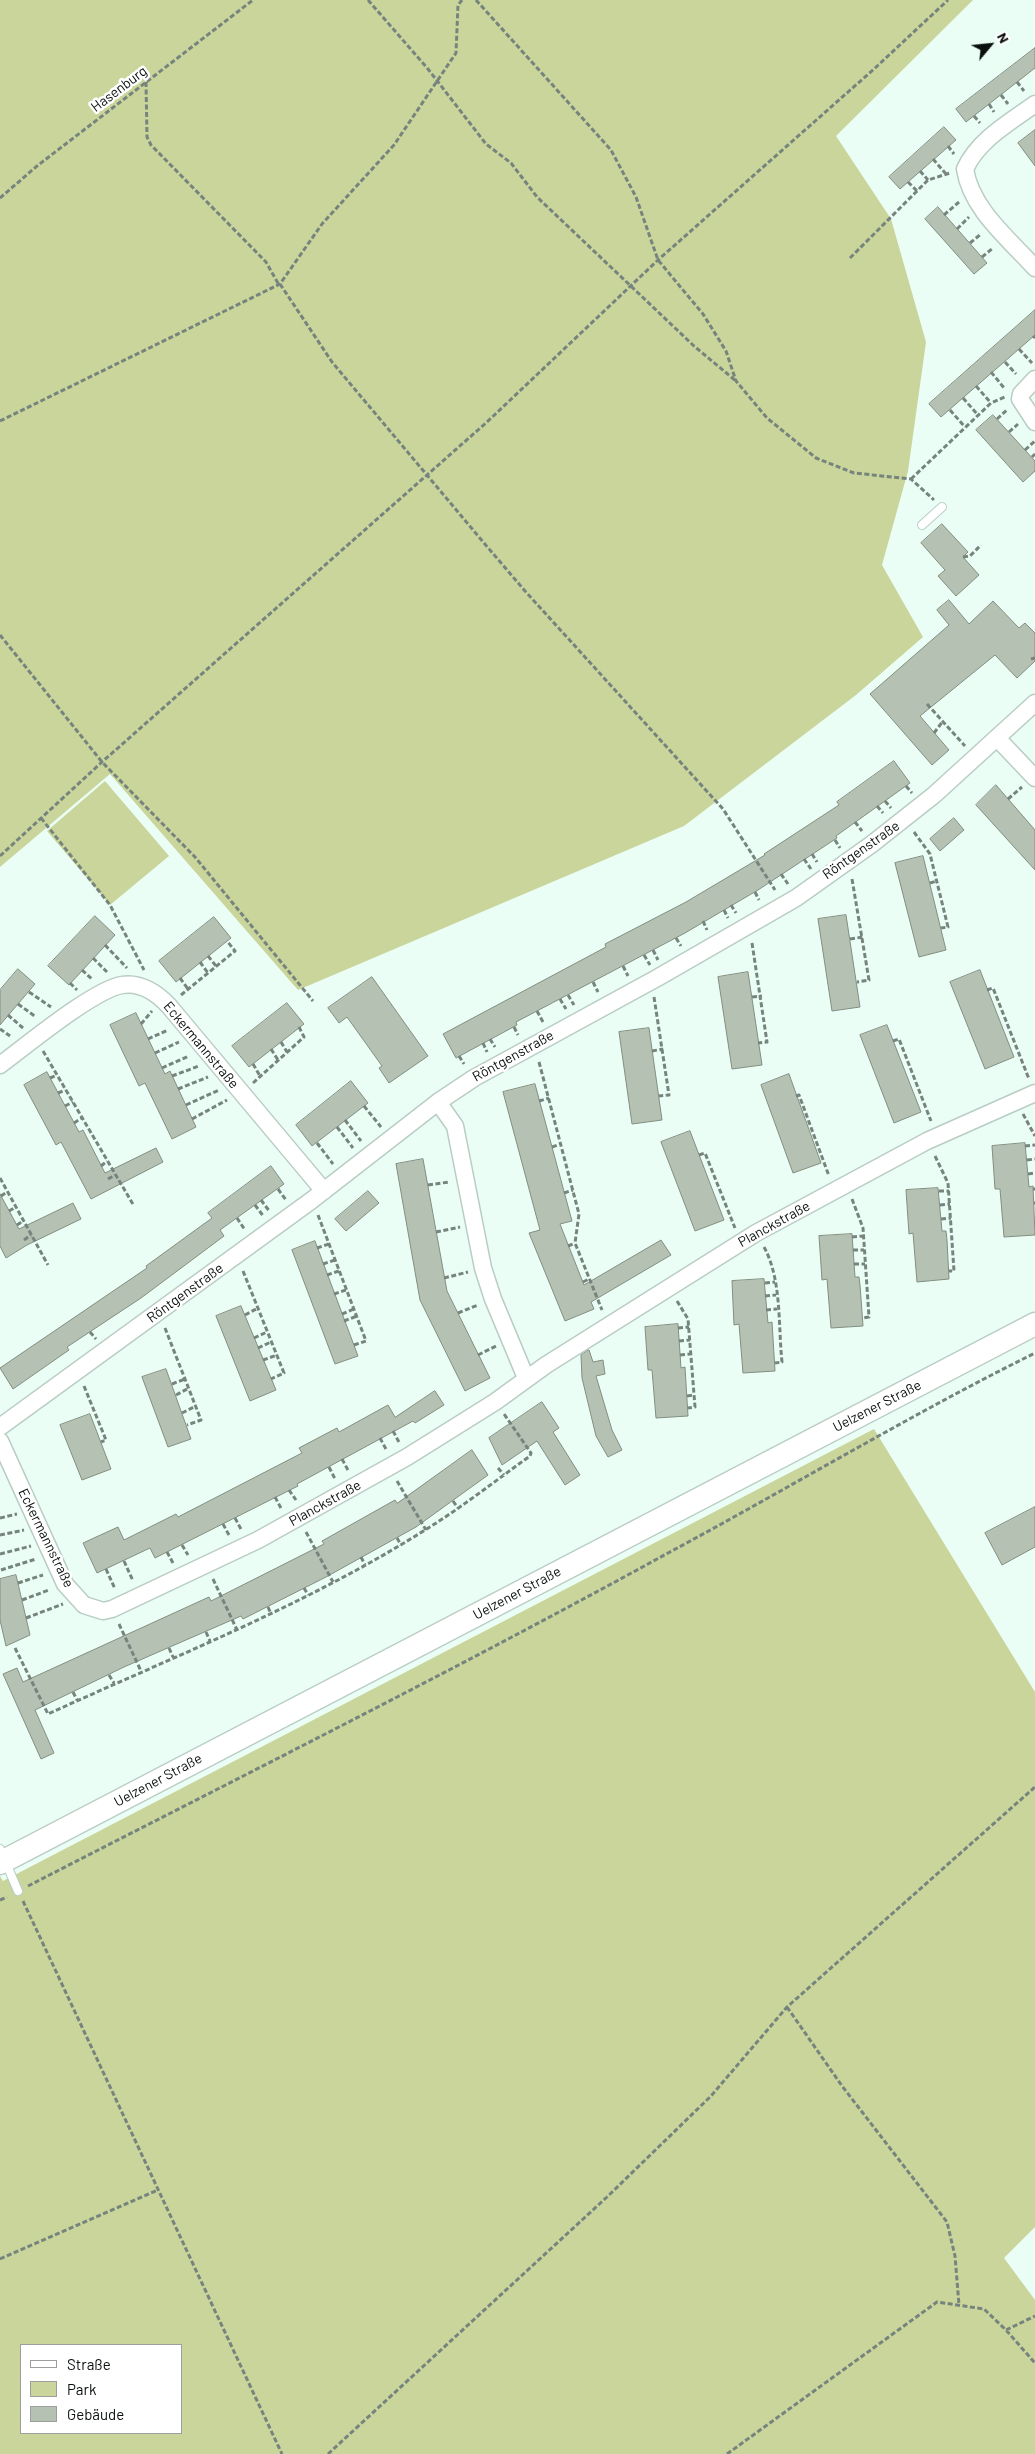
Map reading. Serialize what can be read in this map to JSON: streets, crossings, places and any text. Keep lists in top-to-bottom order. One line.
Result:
{"streets":{"main road":["Uelzener Straße"],"street":["Röntgenstraße","Eckermannstraße","Planckstraße"],"path":["Hasenburg"]},"crossings":[["Röntgenstraße","Eckermannstraße"],["Eckermannstraße","Planckstraße"]],"legend":["Straße","Park","Gebäude"],"north":"top right"}
